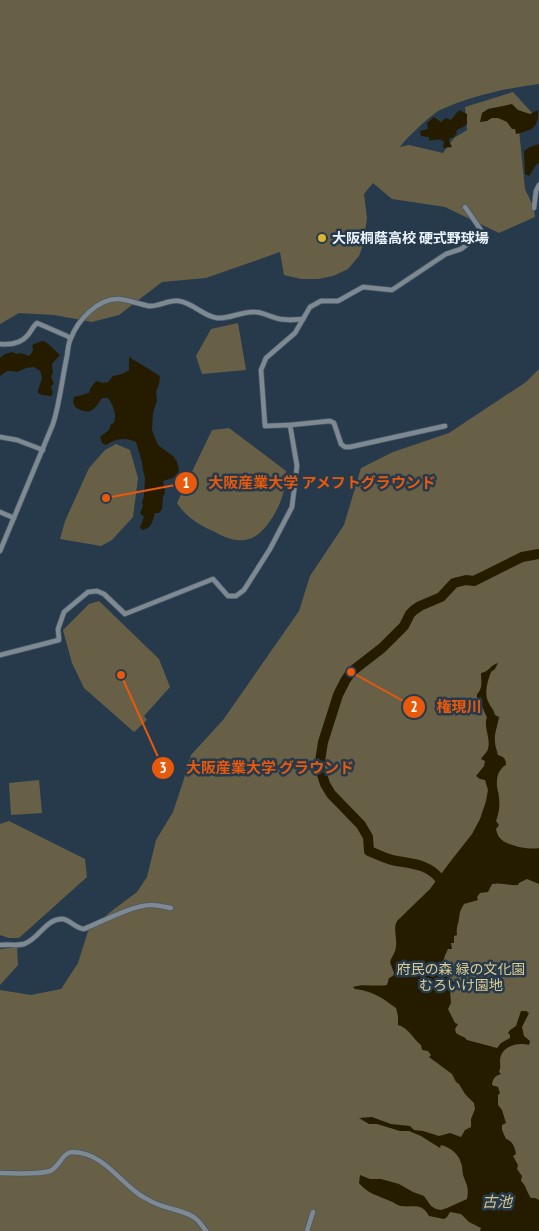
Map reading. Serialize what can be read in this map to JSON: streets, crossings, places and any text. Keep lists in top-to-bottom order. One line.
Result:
{"water":["古池"],"parks":["府民の森 緑の文化園 むろいけ園地"],"places":["大阪桐蔭高校 硬式野球場","大阪産業大学 アメフトグラウンド","権現川","大阪産業大学 グラウンド"]}
